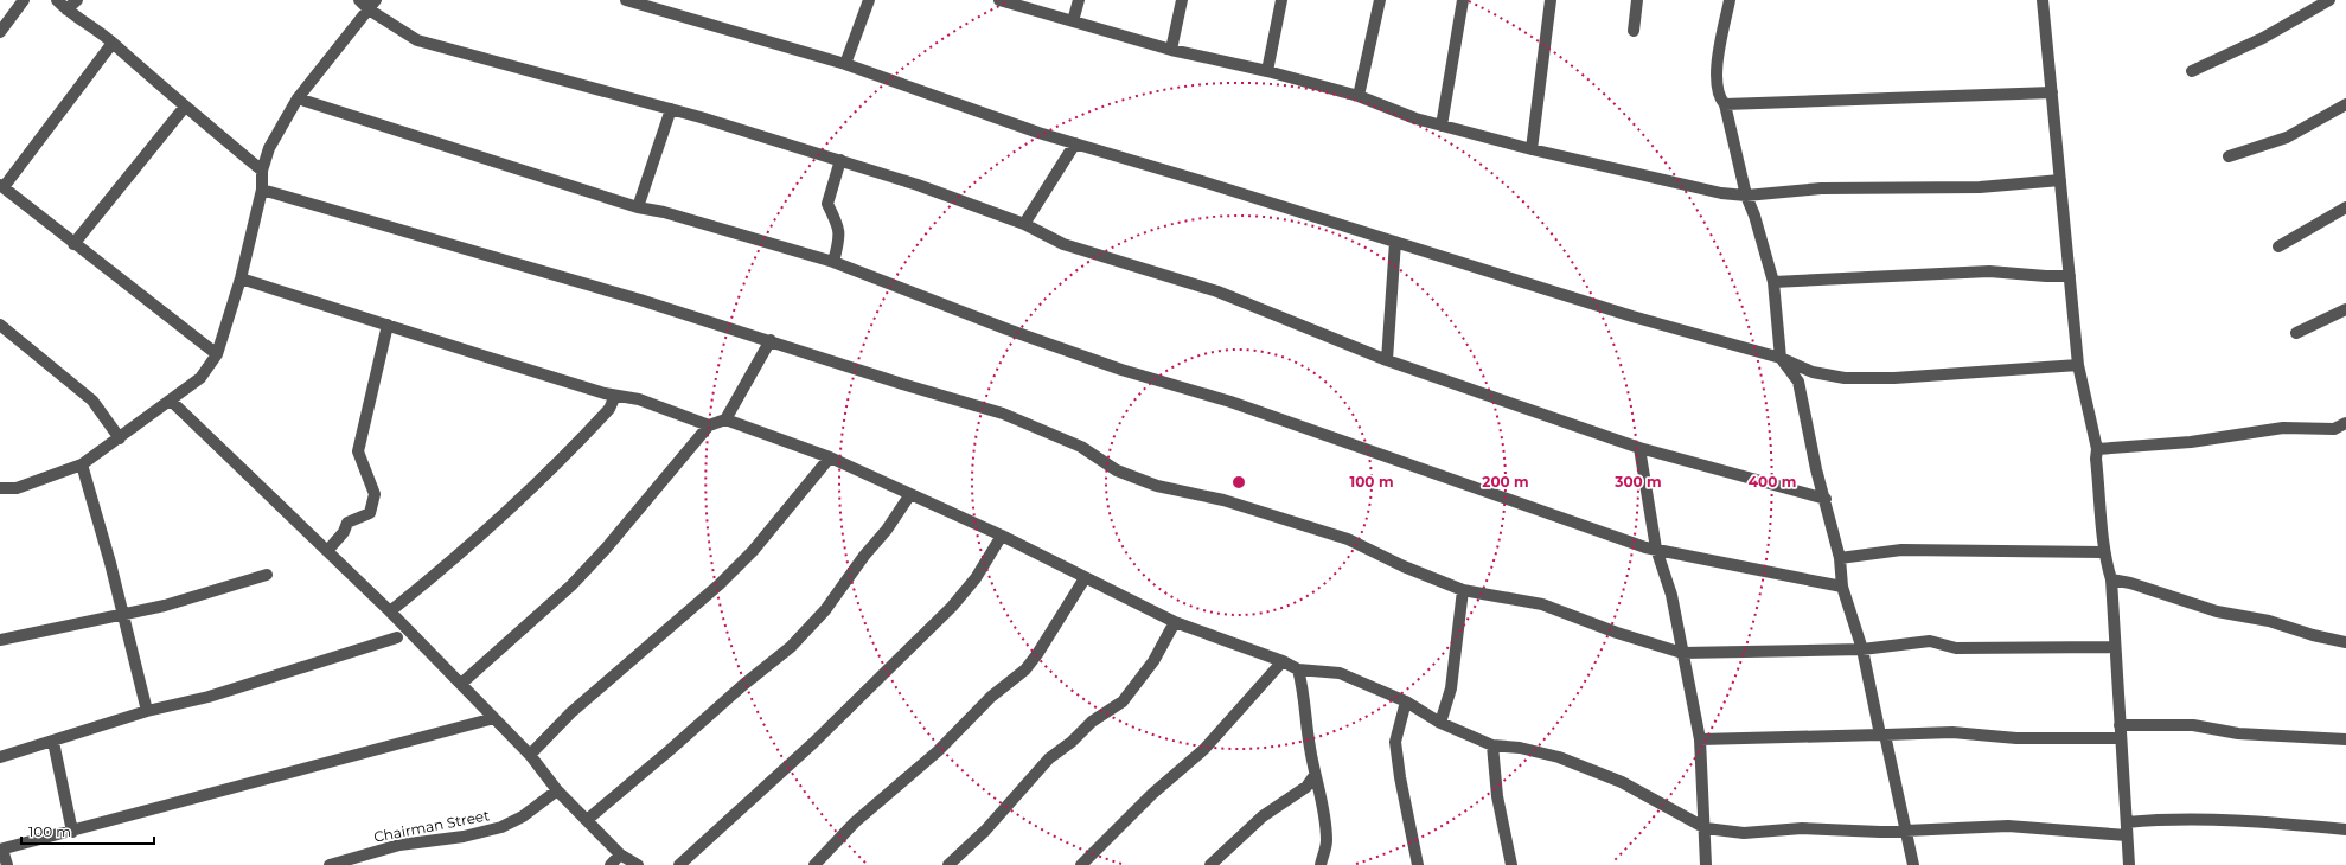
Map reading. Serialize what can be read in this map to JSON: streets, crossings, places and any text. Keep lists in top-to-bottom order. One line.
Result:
{"streets":{"street":["Chairman Street"]},"scale_bar":"100 m","rings":["100 m","200 m","300 m","400 m"]}
